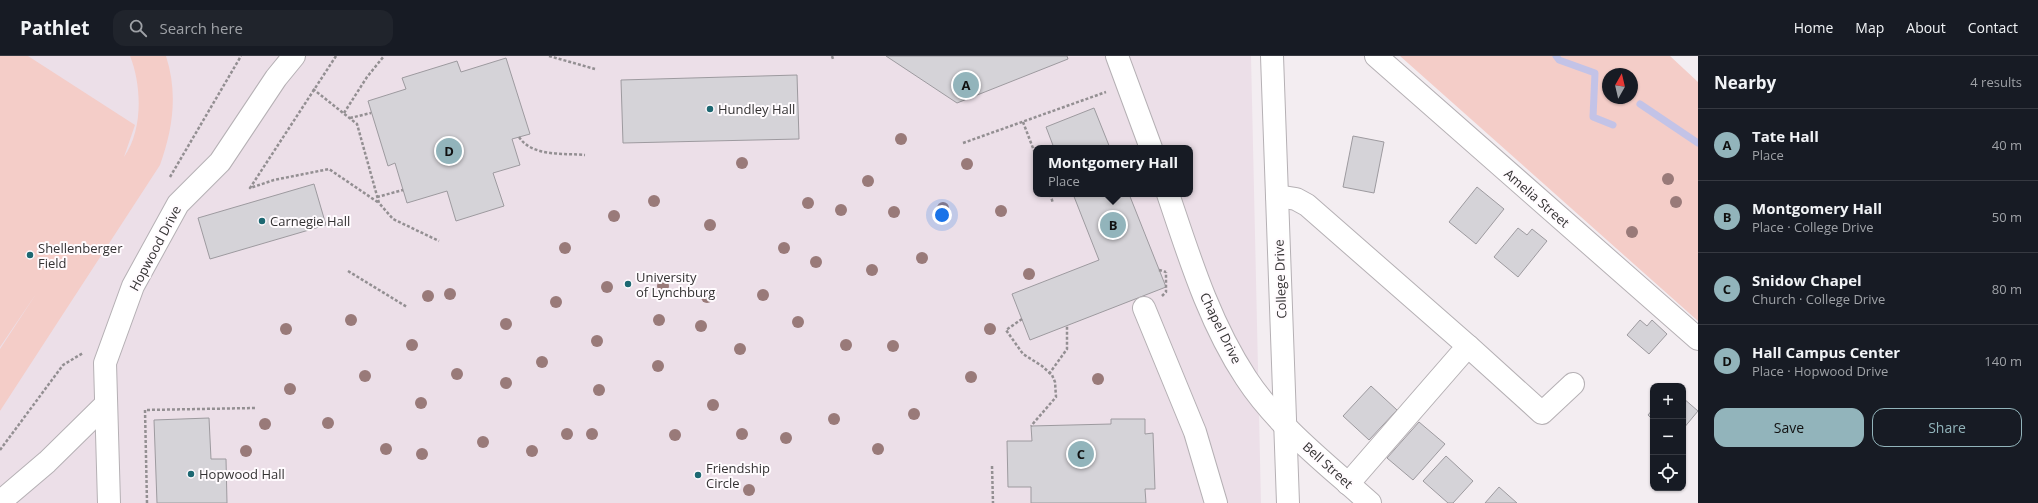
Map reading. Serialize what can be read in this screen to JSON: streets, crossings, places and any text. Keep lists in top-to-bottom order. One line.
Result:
{"streets":{"street":["Amelia Street","Hopwood Drive","College Drive","Chapel Drive","Bell Street"]},"crossings":[["College Drive","Chapel Drive"],["College Drive","Bell Street"],["Chapel Drive","Bell Street"]],"places":["Hundley Hall","Carnegie Hall","Shellenberger Field","University of Lynchburg","Hopwood Hall","Friendship Circle"],"north":"top","page":{"header":"Pathlet","search":"Search here","nav":["Home","Map","About","Contact"],"heading":["Nearby","4 results"],"pins":["A","D","B","C"],"list":[{"mark":"A","name":"Tate Hall","note":"Place","value":"40 m"},{"mark":"B","name":"Montgomery Hall","note":"Place · College Drive","value":"50 m"},{"mark":"C","name":"Snidow Chapel","note":"Church · College Drive","value":"80 m"},{"mark":"D","name":"Hall Campus Center","note":"Place · Hopwood Drive","value":"140 m"}],"popup":["Montgomery Hall","Place"],"map_buttons":["+","−"],"buttons":["Save","Share"]}}
